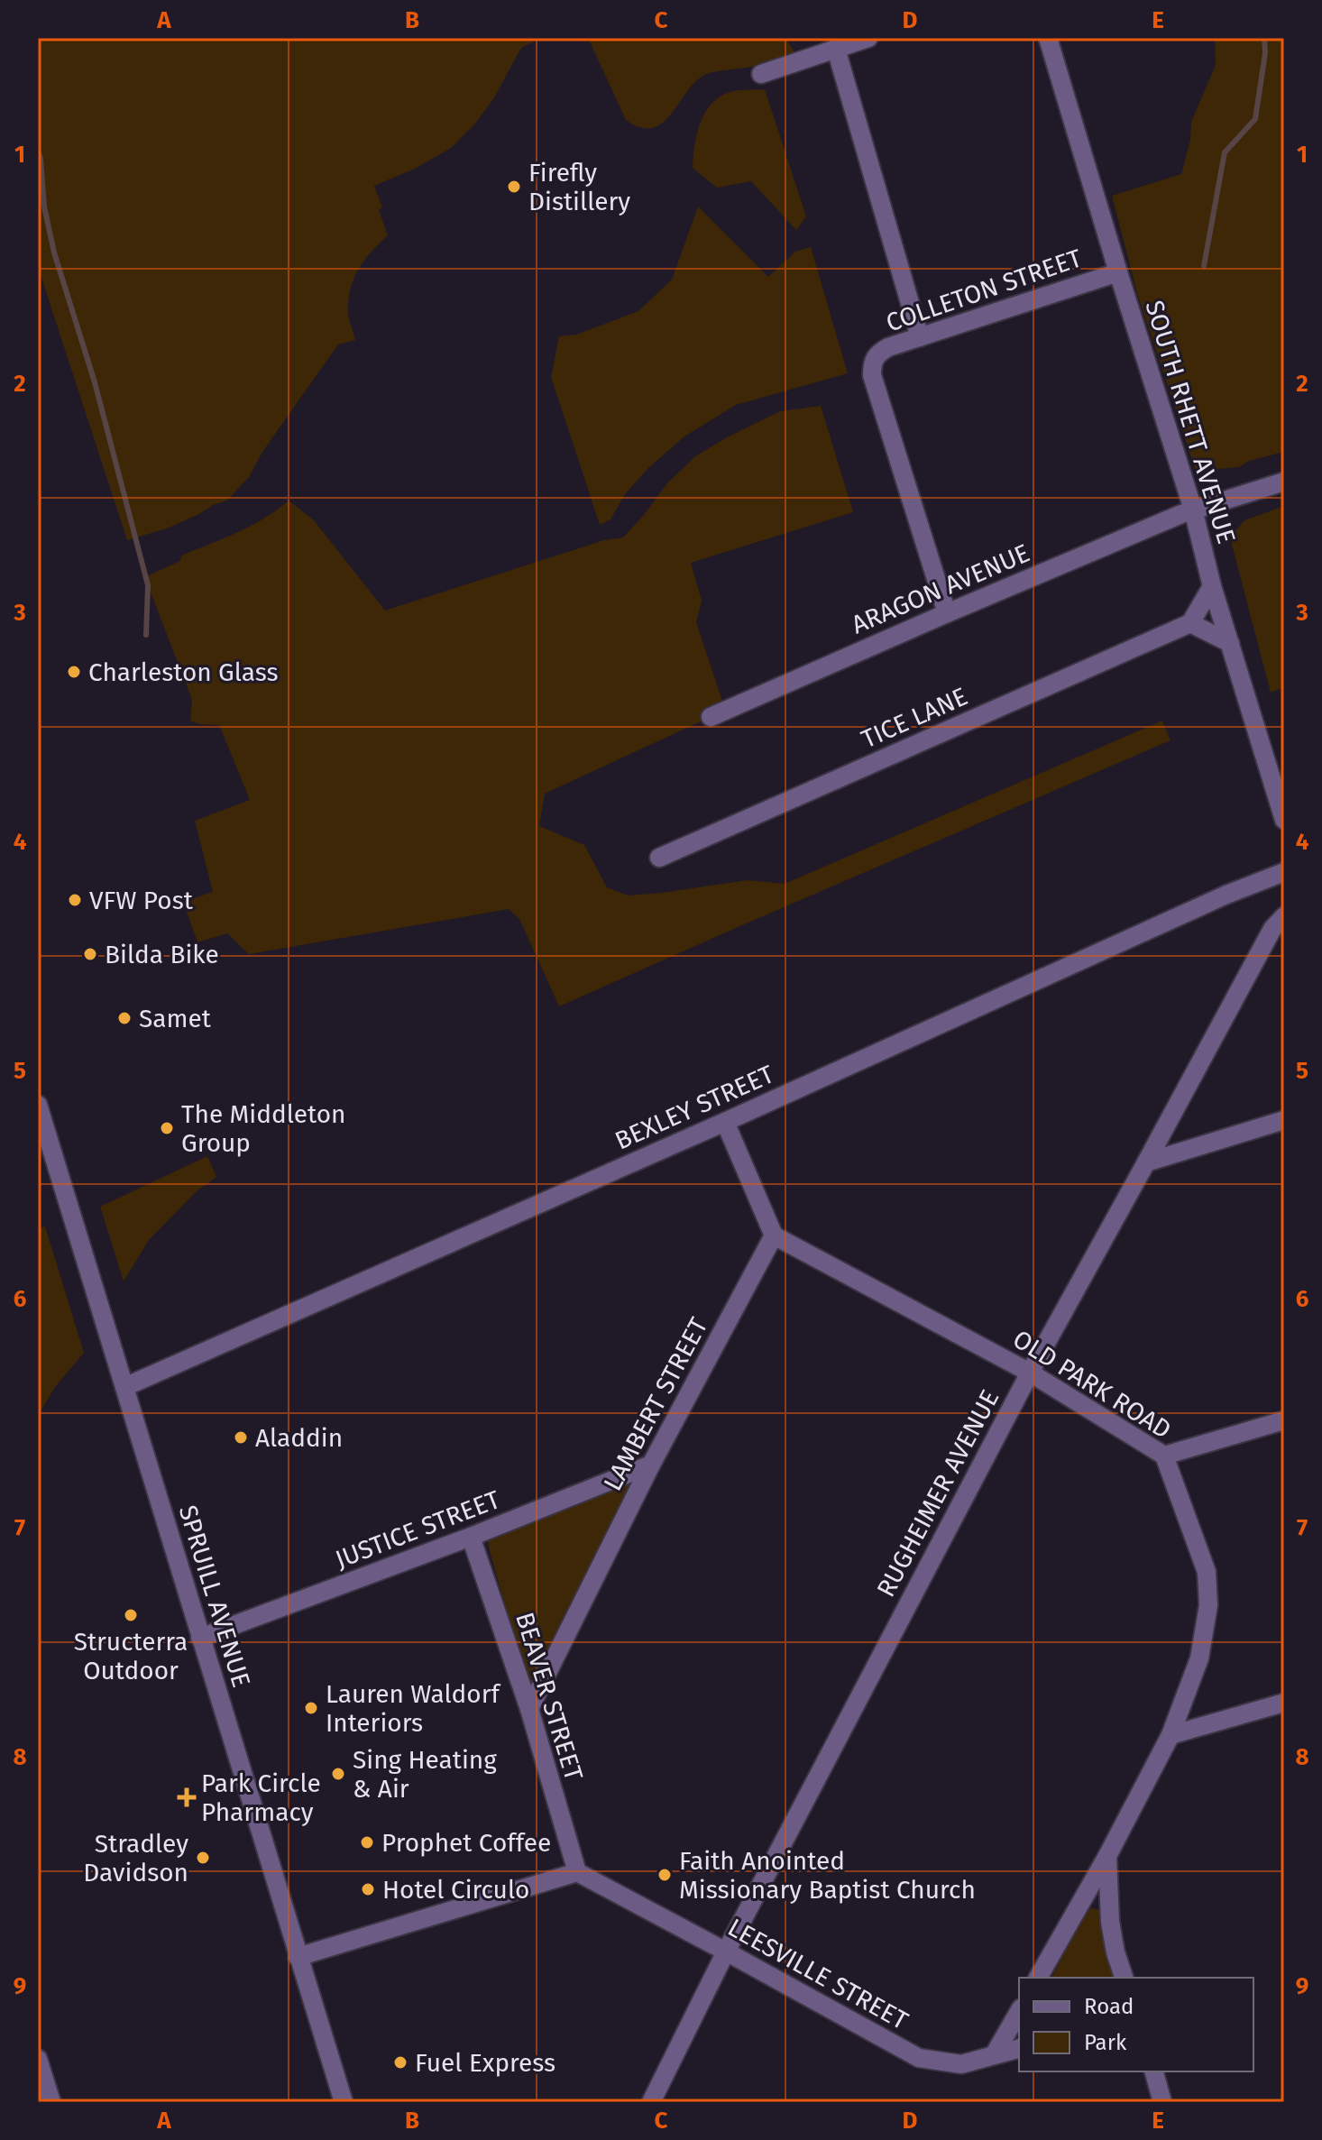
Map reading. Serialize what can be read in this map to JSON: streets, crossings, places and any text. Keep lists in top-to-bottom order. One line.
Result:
{"streets":{"street":["COLLETON STREET","SOUTH RHETT AVENUE","ARAGON AVENUE","TICE LANE","BEXLEY STREET","OLD PARK ROAD","LAMBERT STREET","RUGHEIMER AVENUE","JUSTICE STREET","SPRUILL AVENUE","BEAVER STREET","LEESVILLE STREET"]},"crossings":[["COLLETON STREET","SOUTH RHETT AVENUE"],["COLLETON STREET","ARAGON AVENUE"],["SOUTH RHETT AVENUE","ARAGON AVENUE"],["BEXLEY STREET","SPRUILL AVENUE"],["OLD PARK ROAD","LAMBERT STREET"],["OLD PARK ROAD","RUGHEIMER AVENUE"],["LAMBERT STREET","JUSTICE STREET"],["LAMBERT STREET","BEAVER STREET"],["RUGHEIMER AVENUE","LEESVILLE STREET"],["JUSTICE STREET","SPRUILL AVENUE"],["JUSTICE STREET","BEAVER STREET"],["BEAVER STREET","LEESVILLE STREET"]],"places":{"other":["Firefly Distillery","Charleston Glass","VFW Post","Bilda Bike","Samet","The Middleton Group","Aladdin","Structerra Outdoor","Lauren Waldorf Interiors","Sing Heating & Air","Prophet Coffee","Stradley Davidson","Faith Anointed Missionary Baptist Church","Hotel Circulo","Fuel Express"],"health":["Park Circle Pharmacy"]},"legend":["Road","Park"],"grid":{"columns":["A","B","C","D","E"],"rows":["1","2","3","4","5","6","7","8","9"]}}
